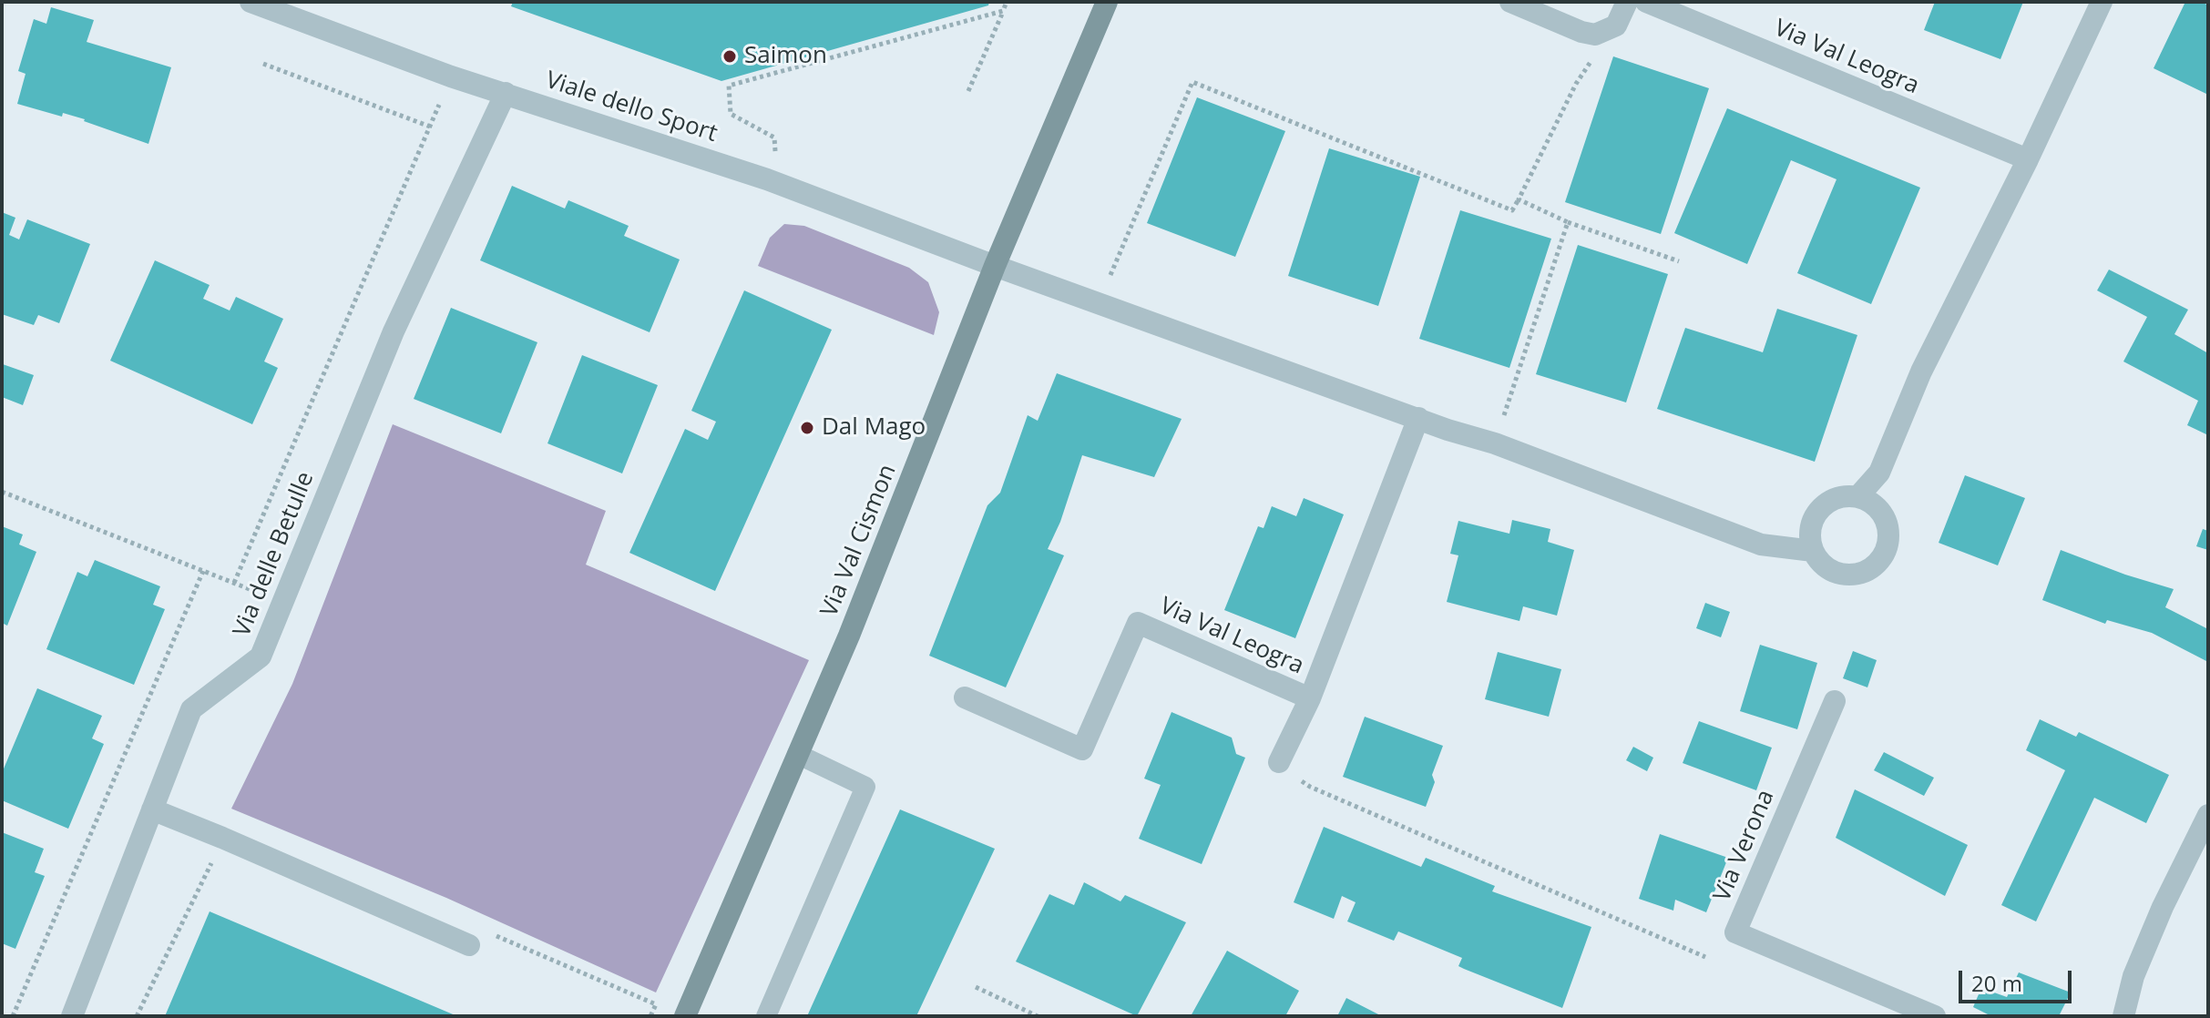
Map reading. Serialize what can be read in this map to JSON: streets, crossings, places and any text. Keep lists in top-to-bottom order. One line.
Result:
{"streets":{"main road":["Via Val Cismon"],"street":["Via Val Leogra","Viale dello Sport","Via delle Betulle","Via Verona"]},"crossings":[["Viale dello Sport","Via Val Cismon"],["Viale dello Sport","Via delle Betulle"]],"places":["Saimon","Dal Mago"],"scale_bar":"20 m"}
